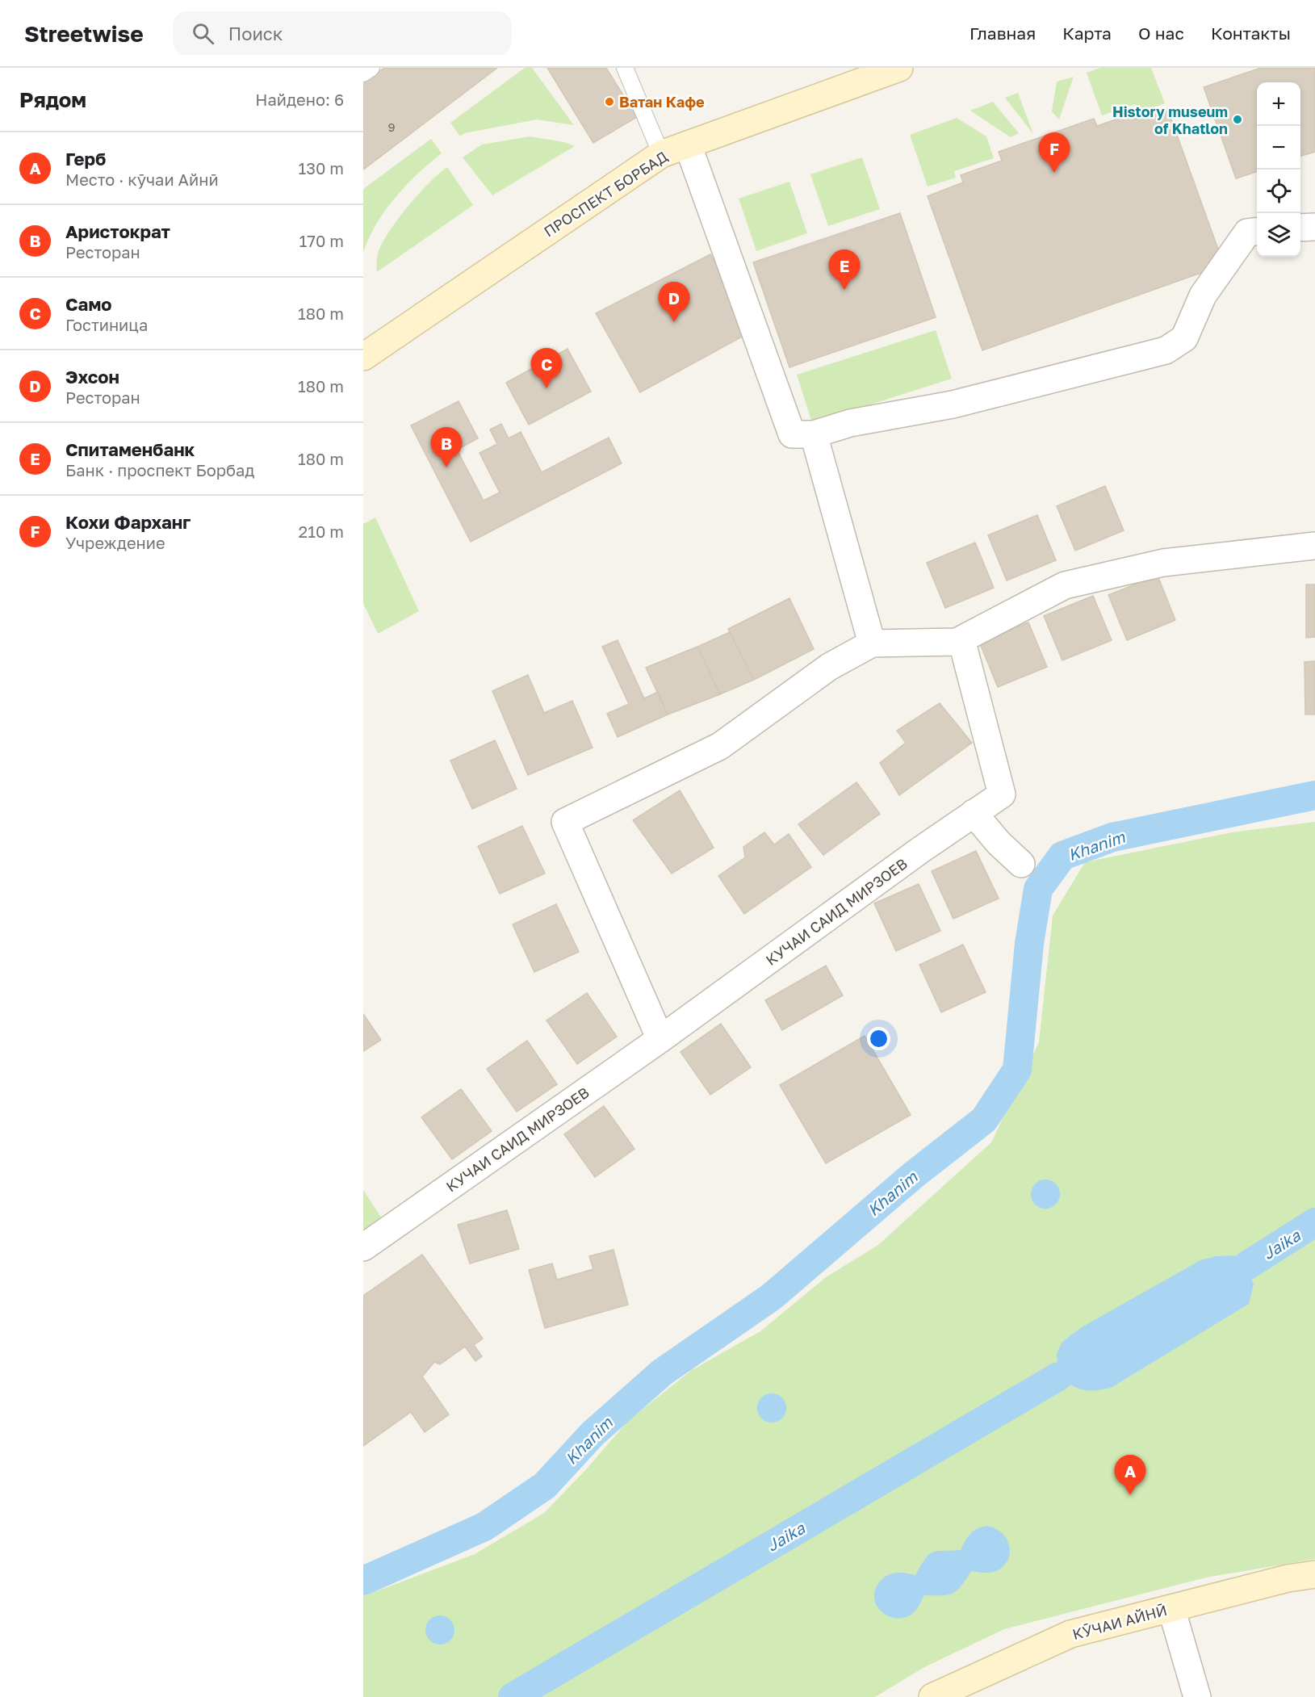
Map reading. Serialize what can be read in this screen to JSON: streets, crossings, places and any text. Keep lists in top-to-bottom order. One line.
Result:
{"streets":{"street":["ПРОСПЕКТ БОРБАД","КУЧАИ САИД МИРЗОЕВ","КӮЧАИ АЙНӢ"]},"water":["Khanim","Jaika"],"places":["Ватан Кафе","History museum of Khatlon"],"house_numbers":["9"],"page":{"header":"Streetwise","search":"Поиск","nav":["Главная","Карта","О нас","Контакты"],"heading":["Рядом","Найдено: 6"],"map_buttons":["+","−"],"list":[{"mark":"A","name":"Герб","note":"Место · кӯчаи Айнӣ","value":"130 m"},{"mark":"B","name":"Аристократ","note":"Ресторан","value":"170 m"},{"mark":"C","name":"Само","note":"Гостиница","value":"180 m"},{"mark":"D","name":"Эхсон","note":"Ресторан","value":"180 m"},{"mark":"E","name":"Спитаменбанк","note":"Банк · проспект Борбад","value":"180 m"},{"mark":"F","name":"Кохи Фарханг","note":"Учреждение","value":"210 m"}],"pins":["F","E","D","C","B","A"]}}
